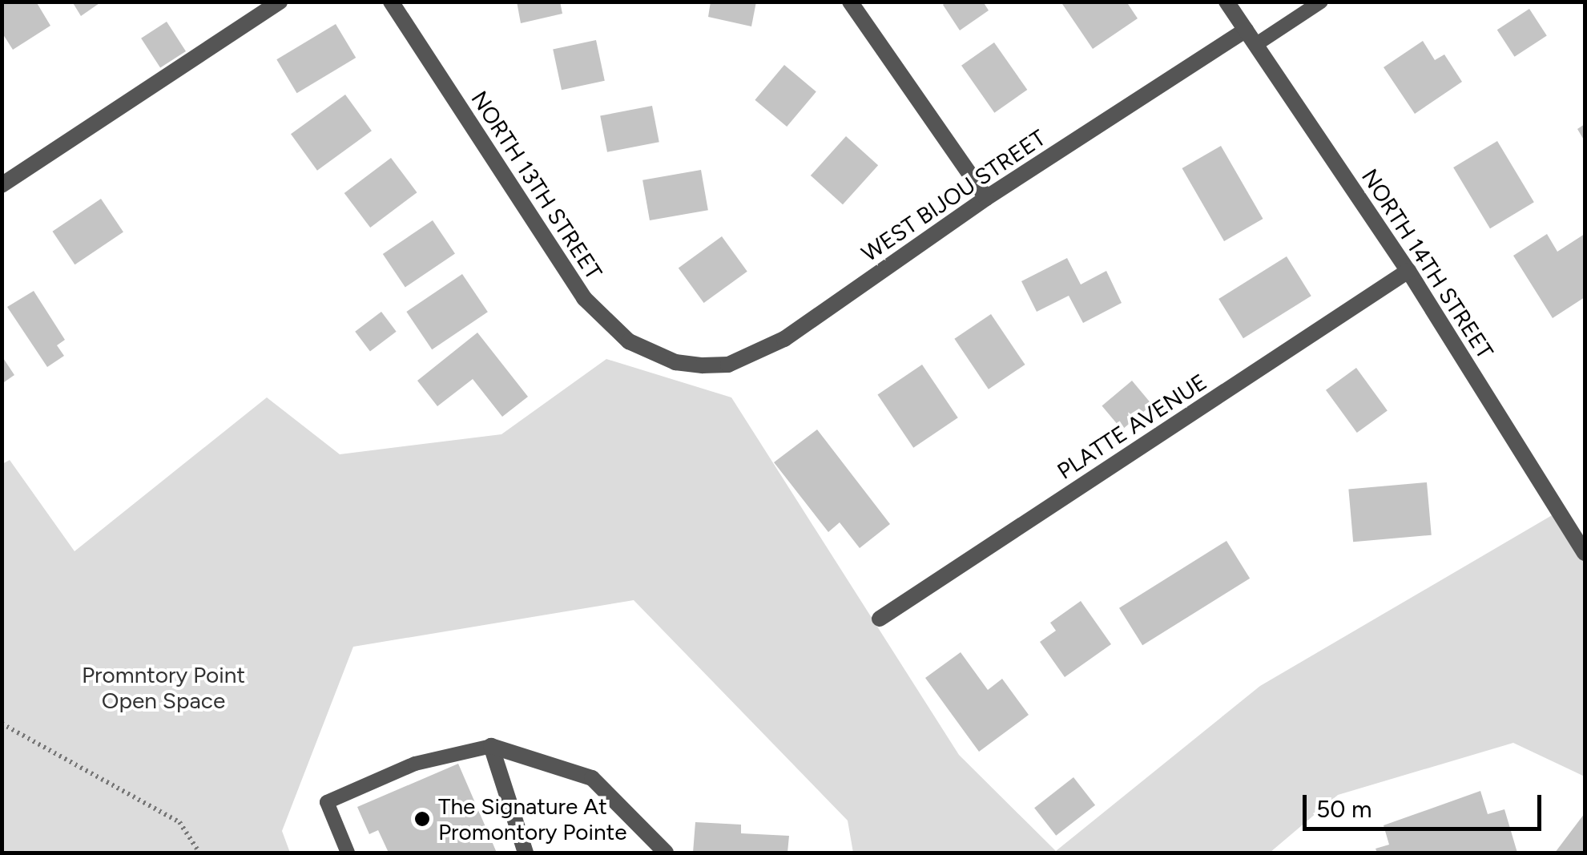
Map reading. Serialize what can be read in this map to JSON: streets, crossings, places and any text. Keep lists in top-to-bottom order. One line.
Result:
{"streets":{"street":["NORTH 13TH STREET","WEST BIJOU STREET","NORTH 14TH STREET","PLATTE AVENUE"]},"crossings":[["NORTH 13TH STREET","WEST BIJOU STREET"],["WEST BIJOU STREET","NORTH 14TH STREET"],["NORTH 14TH STREET","PLATTE AVENUE"]],"parks":["Promntory Point Open Space"],"places":["The Signature At Promontory Pointe"],"scale_bar":"50 m"}
